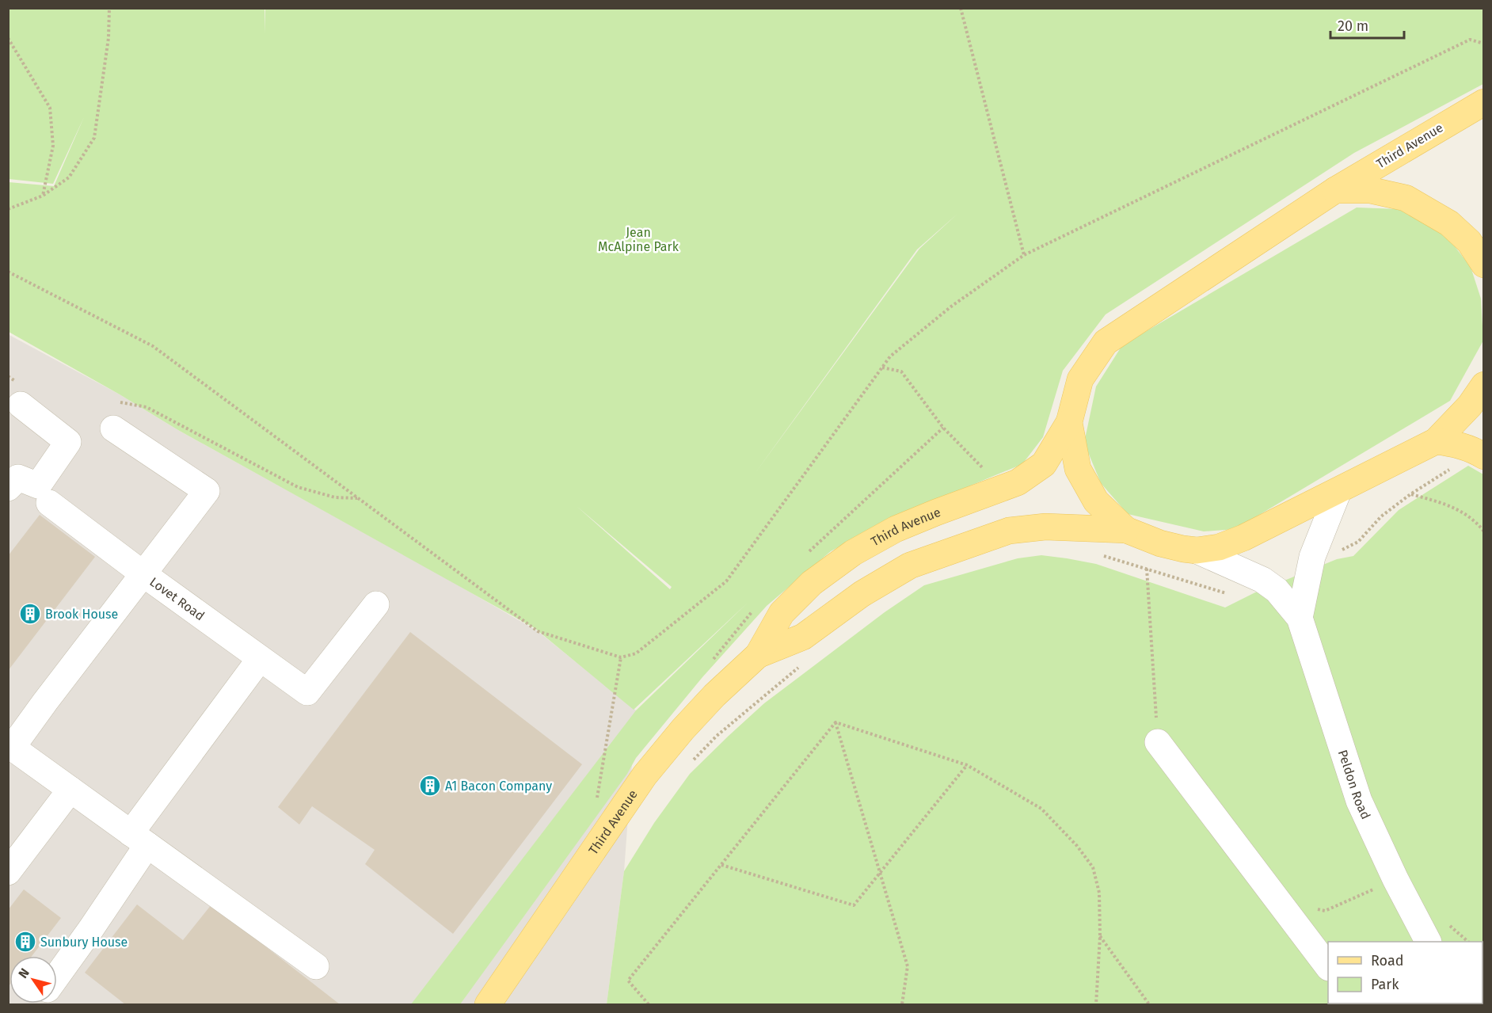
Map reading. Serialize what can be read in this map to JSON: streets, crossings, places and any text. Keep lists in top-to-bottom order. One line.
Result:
{"streets":{"main road":["Third Avenue"],"street":["Lovet Road","Peldon Road"]},"parks":["Jean McAlpine Park"],"places":{"building":["Brook House","A1 Bacon Company","Sunbury House"]},"legend":["Road","Park"],"scale_bar":"20 m","north":"top left"}
